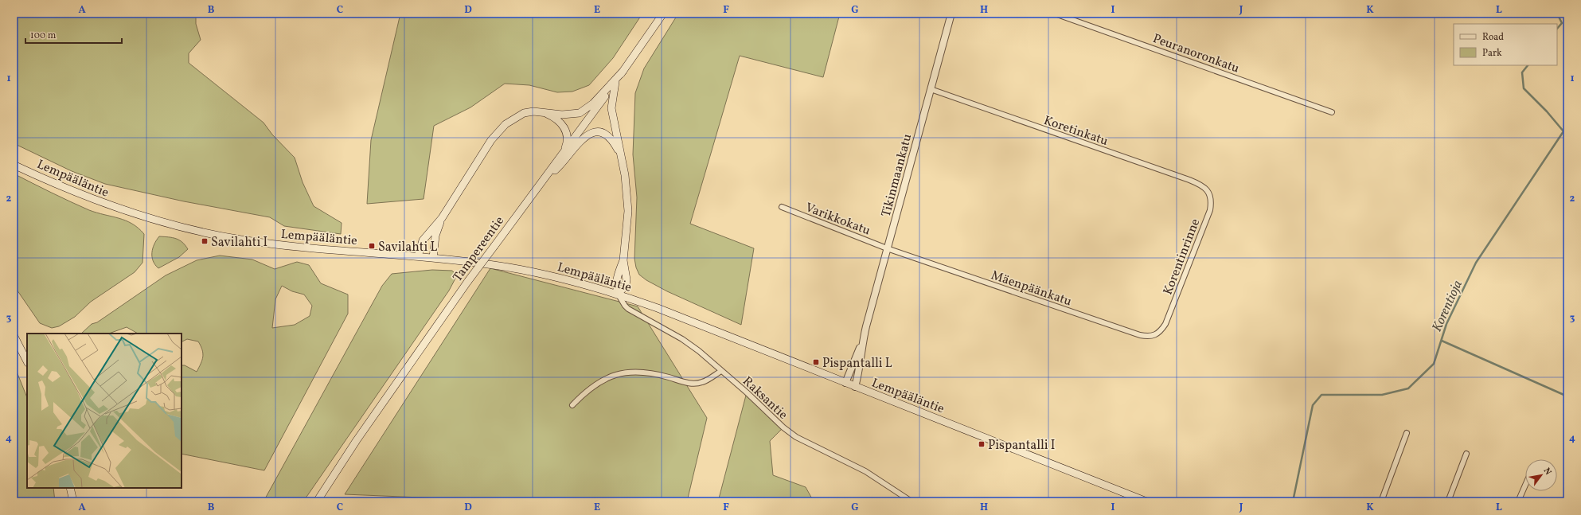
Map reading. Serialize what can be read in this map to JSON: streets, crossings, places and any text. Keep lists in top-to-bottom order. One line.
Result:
{"streets":{"main road":["Lempääläntie","Tampereentie"],"street":["Peuranoronkatu","Koretinkatu","Tikinmaankatu","Varikkokatu","Korentinrinne","Mäenpäänkatu","Raksantie"]},"crossings":[["Koretinkatu","Tikinmaankatu"],["Koretinkatu","Korentinrinne"],["Tikinmaankatu","Lempääläntie"],["Tikinmaankatu","Varikkokatu"],["Tikinmaankatu","Mäenpäänkatu"],["Lempääläntie","Raksantie"],["Varikkokatu","Mäenpäänkatu"],["Korentinrinne","Mäenpäänkatu"]],"water":["Korentioja"],"places":{"transit":["Savilahti I","Savilahti L","Pispantalli L","Pispantalli I"]},"legend":["Road","Park"],"scale_bar":"100 m","north":"top right","grid":{"columns":["A","B","C","D","E","F","G","H","I","J","K","L"],"rows":["1","2","3","4"]}}
